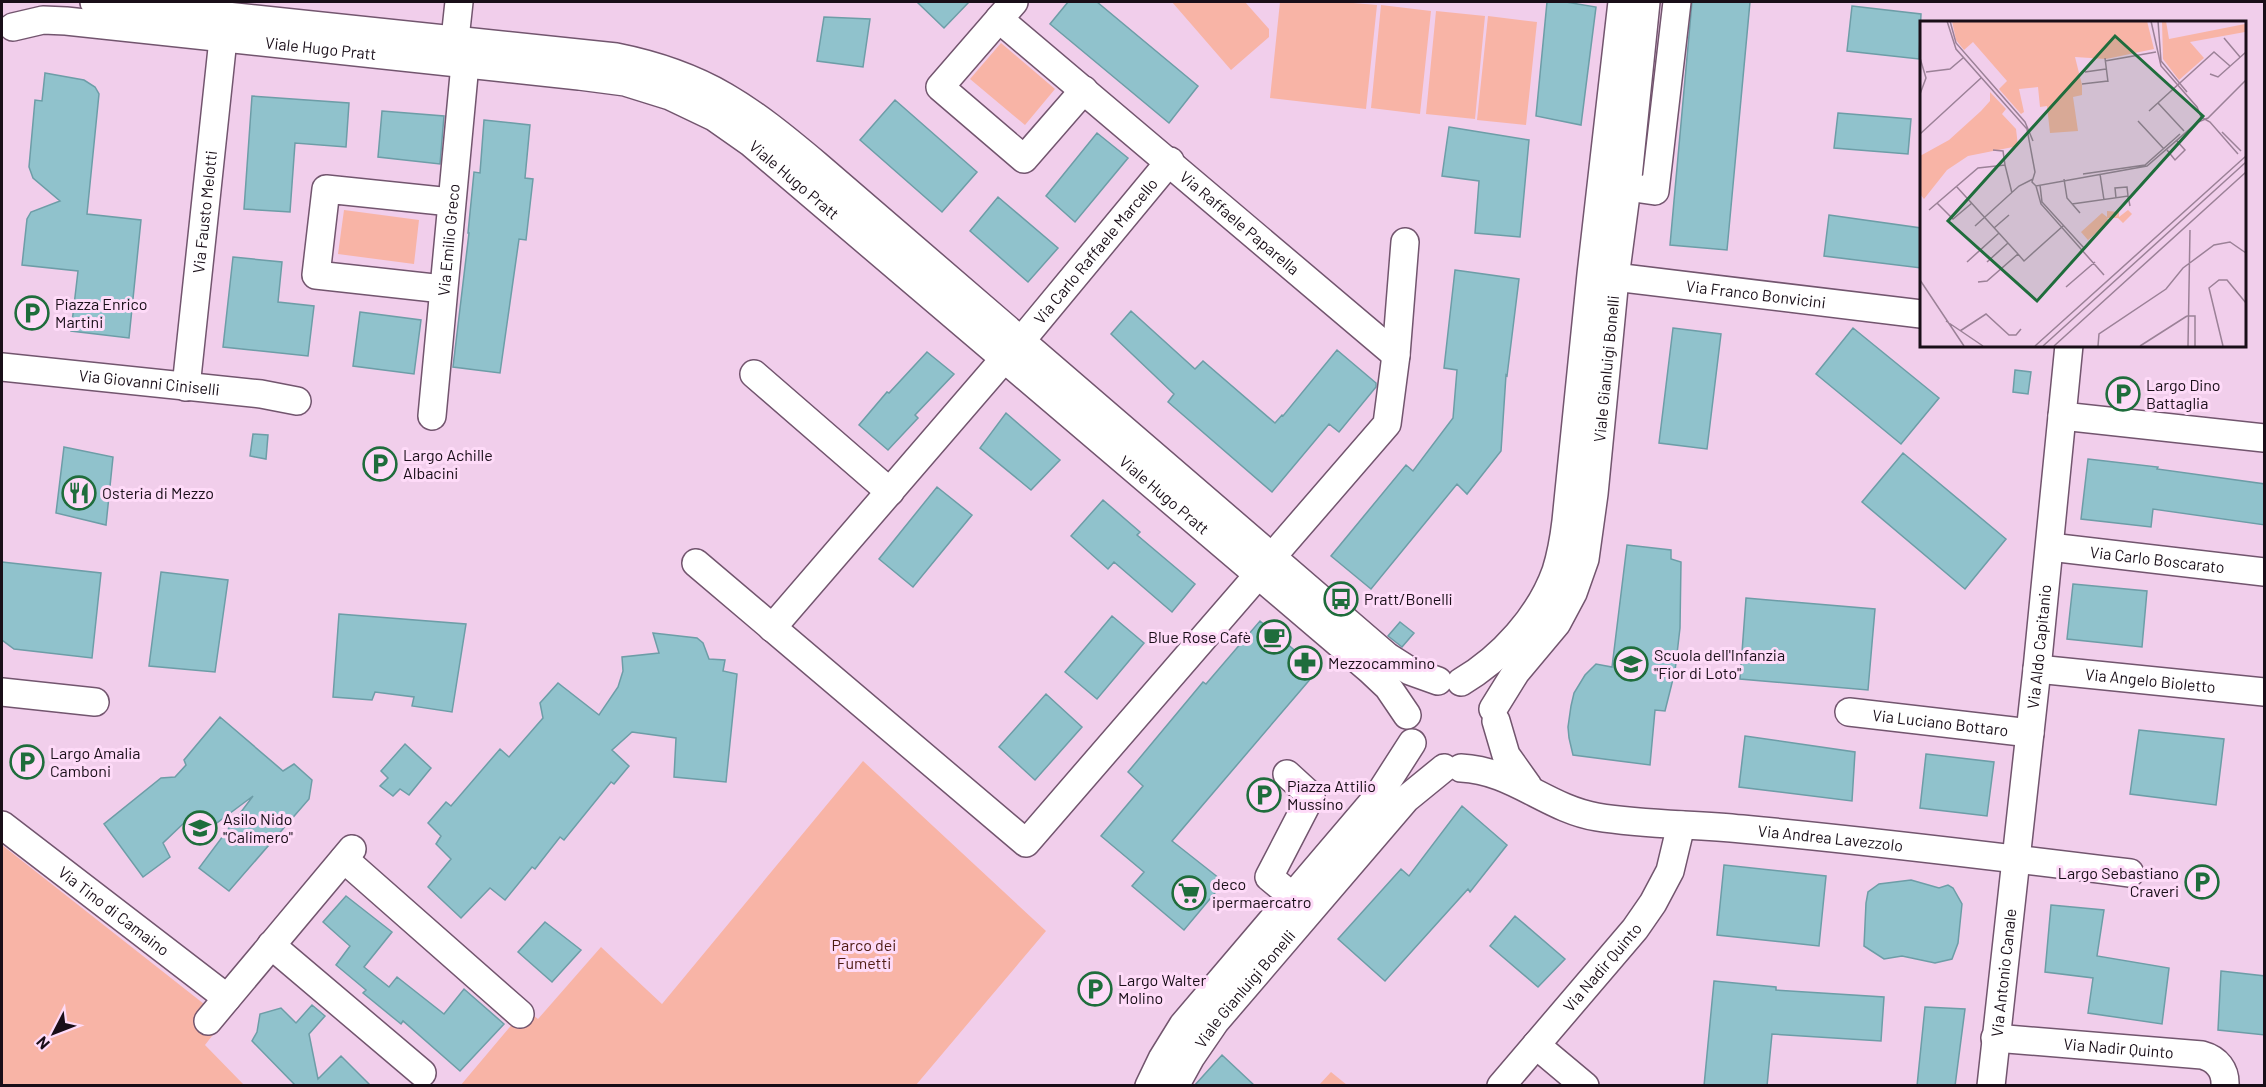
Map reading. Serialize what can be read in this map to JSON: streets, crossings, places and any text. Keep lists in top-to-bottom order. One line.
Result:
{"streets":{"street":["Viale Hugo Pratt","Via Fausto Melotti","Via Raffaele Paparella","Via Emilio Greco","Via Carlo Raffaele Marcello","Via Franco Bonvicini","Viale Gianluigi Bonelli","Via Giovanni Ciniselli","Via Carlo Boscarato","Via Aldo Capitanio","Via Angelo Bioletto","Via Luciano Bottaro","Via Andrea Lavezzolo","Via Tino di Camaino","Via Nadir Quinto","Via Antonio Canale"]},"crossings":[["Viale Hugo Pratt","Via Fausto Melotti"],["Viale Hugo Pratt","Via Emilio Greco"],["Viale Hugo Pratt","Via Carlo Raffaele Marcello"],["Viale Hugo Pratt","Viale Gianluigi Bonelli"],["Viale Hugo Pratt","Via Andrea Lavezzolo"],["Via Fausto Melotti","Via Giovanni Ciniselli"],["Via Raffaele Paparella","Via Carlo Raffaele Marcello"],["Via Franco Bonvicini","Viale Gianluigi Bonelli"],["Viale Gianluigi Bonelli","Via Andrea Lavezzolo"],["Via Carlo Boscarato","Via Aldo Capitanio"],["Via Aldo Capitanio","Via Angelo Bioletto"],["Via Aldo Capitanio","Via Luciano Bottaro"],["Via Aldo Capitanio","Via Andrea Lavezzolo"],["Via Aldo Capitanio","Via Antonio Canale"],["Via Andrea Lavezzolo","Via Nadir Quinto"],["Via Andrea Lavezzolo","Via Antonio Canale"],["Via Nadir Quinto","Via Antonio Canale"]],"parks":["Parco dei Fumetti"],"places":{"parking":["Piazza Enrico Martini","Largo Dino Battaglia","Largo Achille Albacini","Largo Amalia Camboni","Piazza Attilio Mussino","Largo Sebastiano Craveri","Largo Walter Molino"],"restaurant":["Osteria di Mezzo"],"bus stop":["Pratt/Bonelli"],"cafe":["Blue Rose Cafè"],"pharmacy":["Mezzocammino"],"school or university":["Scuola dell'Infanzia \"Fior di Loto\"","Asilo Nido \"Calimero\""],"supermarket":["deco ipermaercatro"]},"north":"bottom left"}
